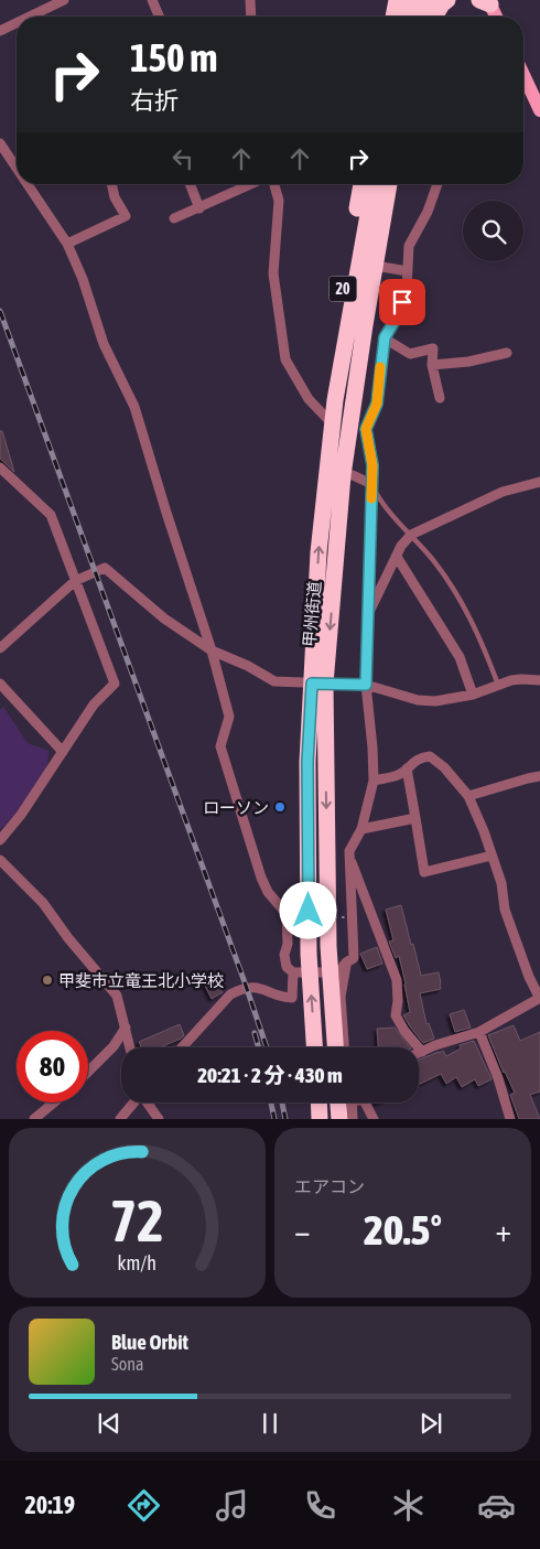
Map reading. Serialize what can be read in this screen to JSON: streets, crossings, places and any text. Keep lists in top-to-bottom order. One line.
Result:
{"streets":{"highway":["20","甲州街道"]},"crossings":[["20","甲州街道"]],"places":["ローソン","甲斐市立竜王北小学校"],"page":{"turn":["150 m","右折"],"limit":"80","trip":"20:21 · 2 分 · 430 m","tile":"エアコン","heat":["−","20.5°","+"],"song":["Blue Orbit","Sona"],"tabs":"20:19","gauge":["72","km/h"]}}
